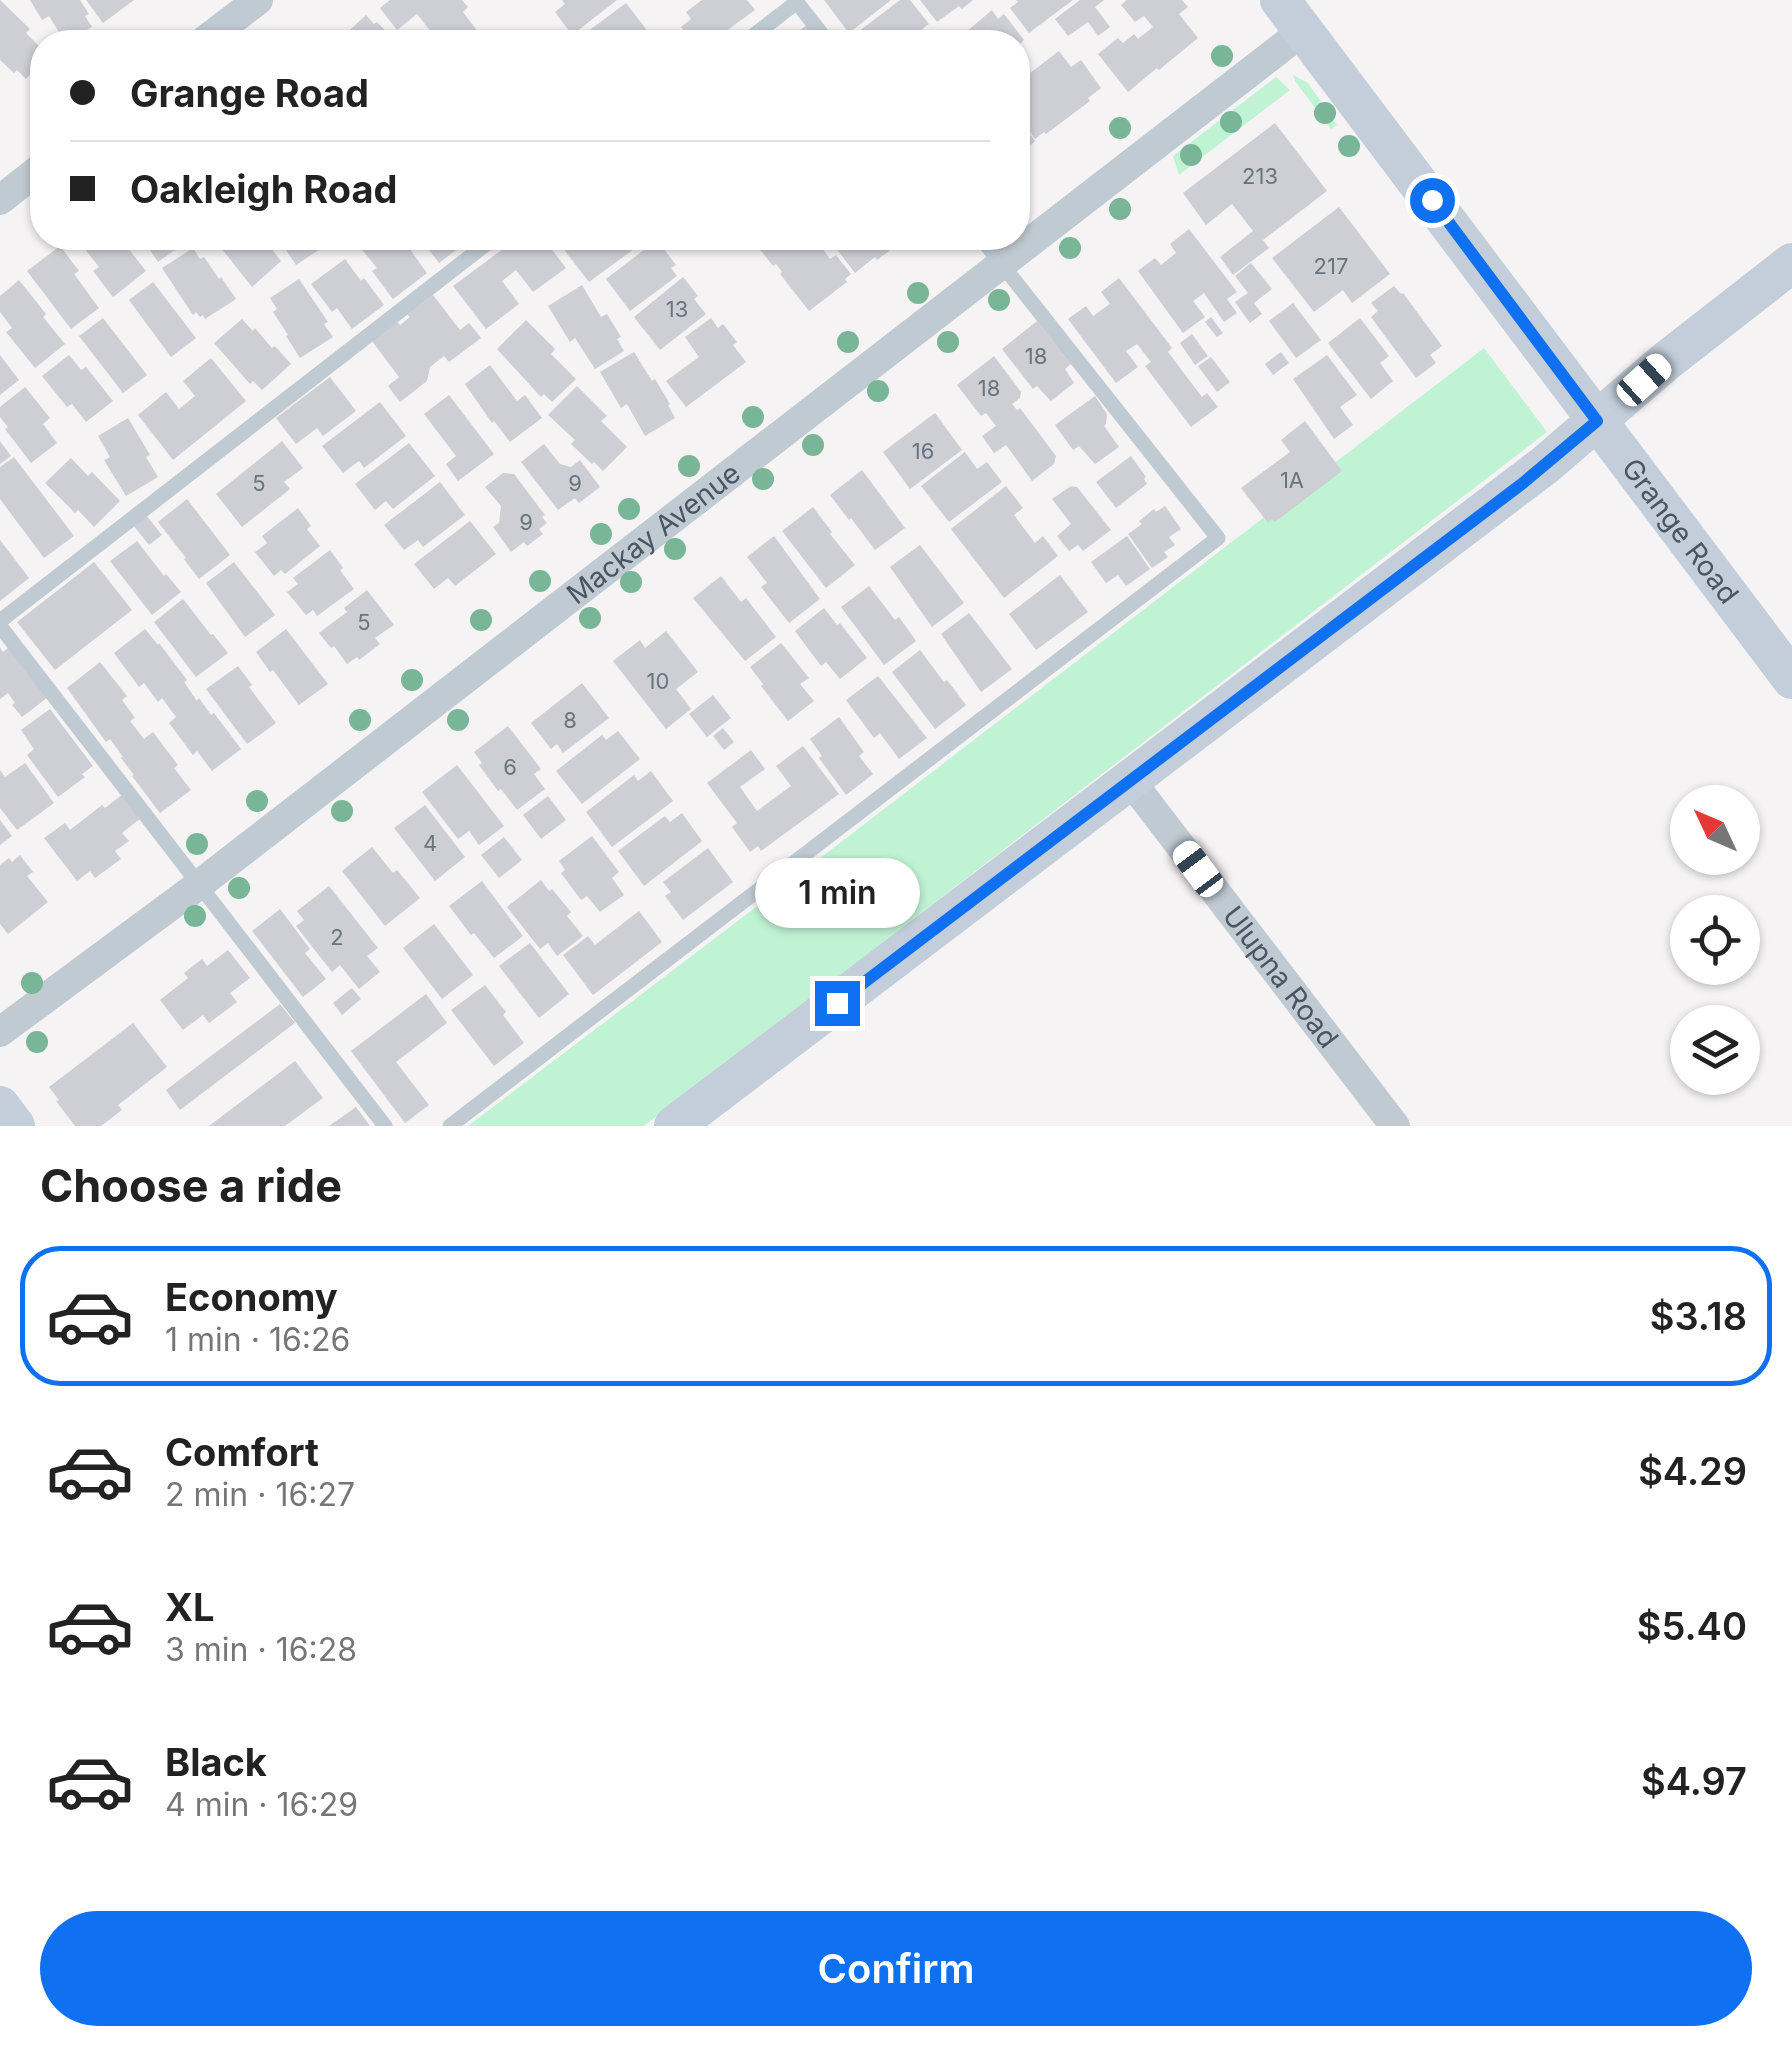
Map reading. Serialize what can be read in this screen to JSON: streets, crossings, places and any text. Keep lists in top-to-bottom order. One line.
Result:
{"streets":{"street":["Grange Road","Mackay Avenue","Ulupna Road"]},"crossings":[["Grange Road","Mackay Avenue"]],"house_numbers":["213","217","13","18","18","16","1A","5","9","9","5","10","8","6","4","2"],"north":"top left","page":{"banner":["Grange Road","Oakleigh Road"],"bubble":"1 min","heading":"Choose a ride","list":[{"name":"Economy","note":"1 min · 16:26","value":"$3.18"},{"name":"Comfort","note":"2 min · 16:27","value":"$4.29"},{"name":"XL","note":"3 min · 16:28","value":"$5.40"},{"name":"Black","note":"4 min · 16:29","value":"$4.97"}],"buttons":"Confirm"}}
